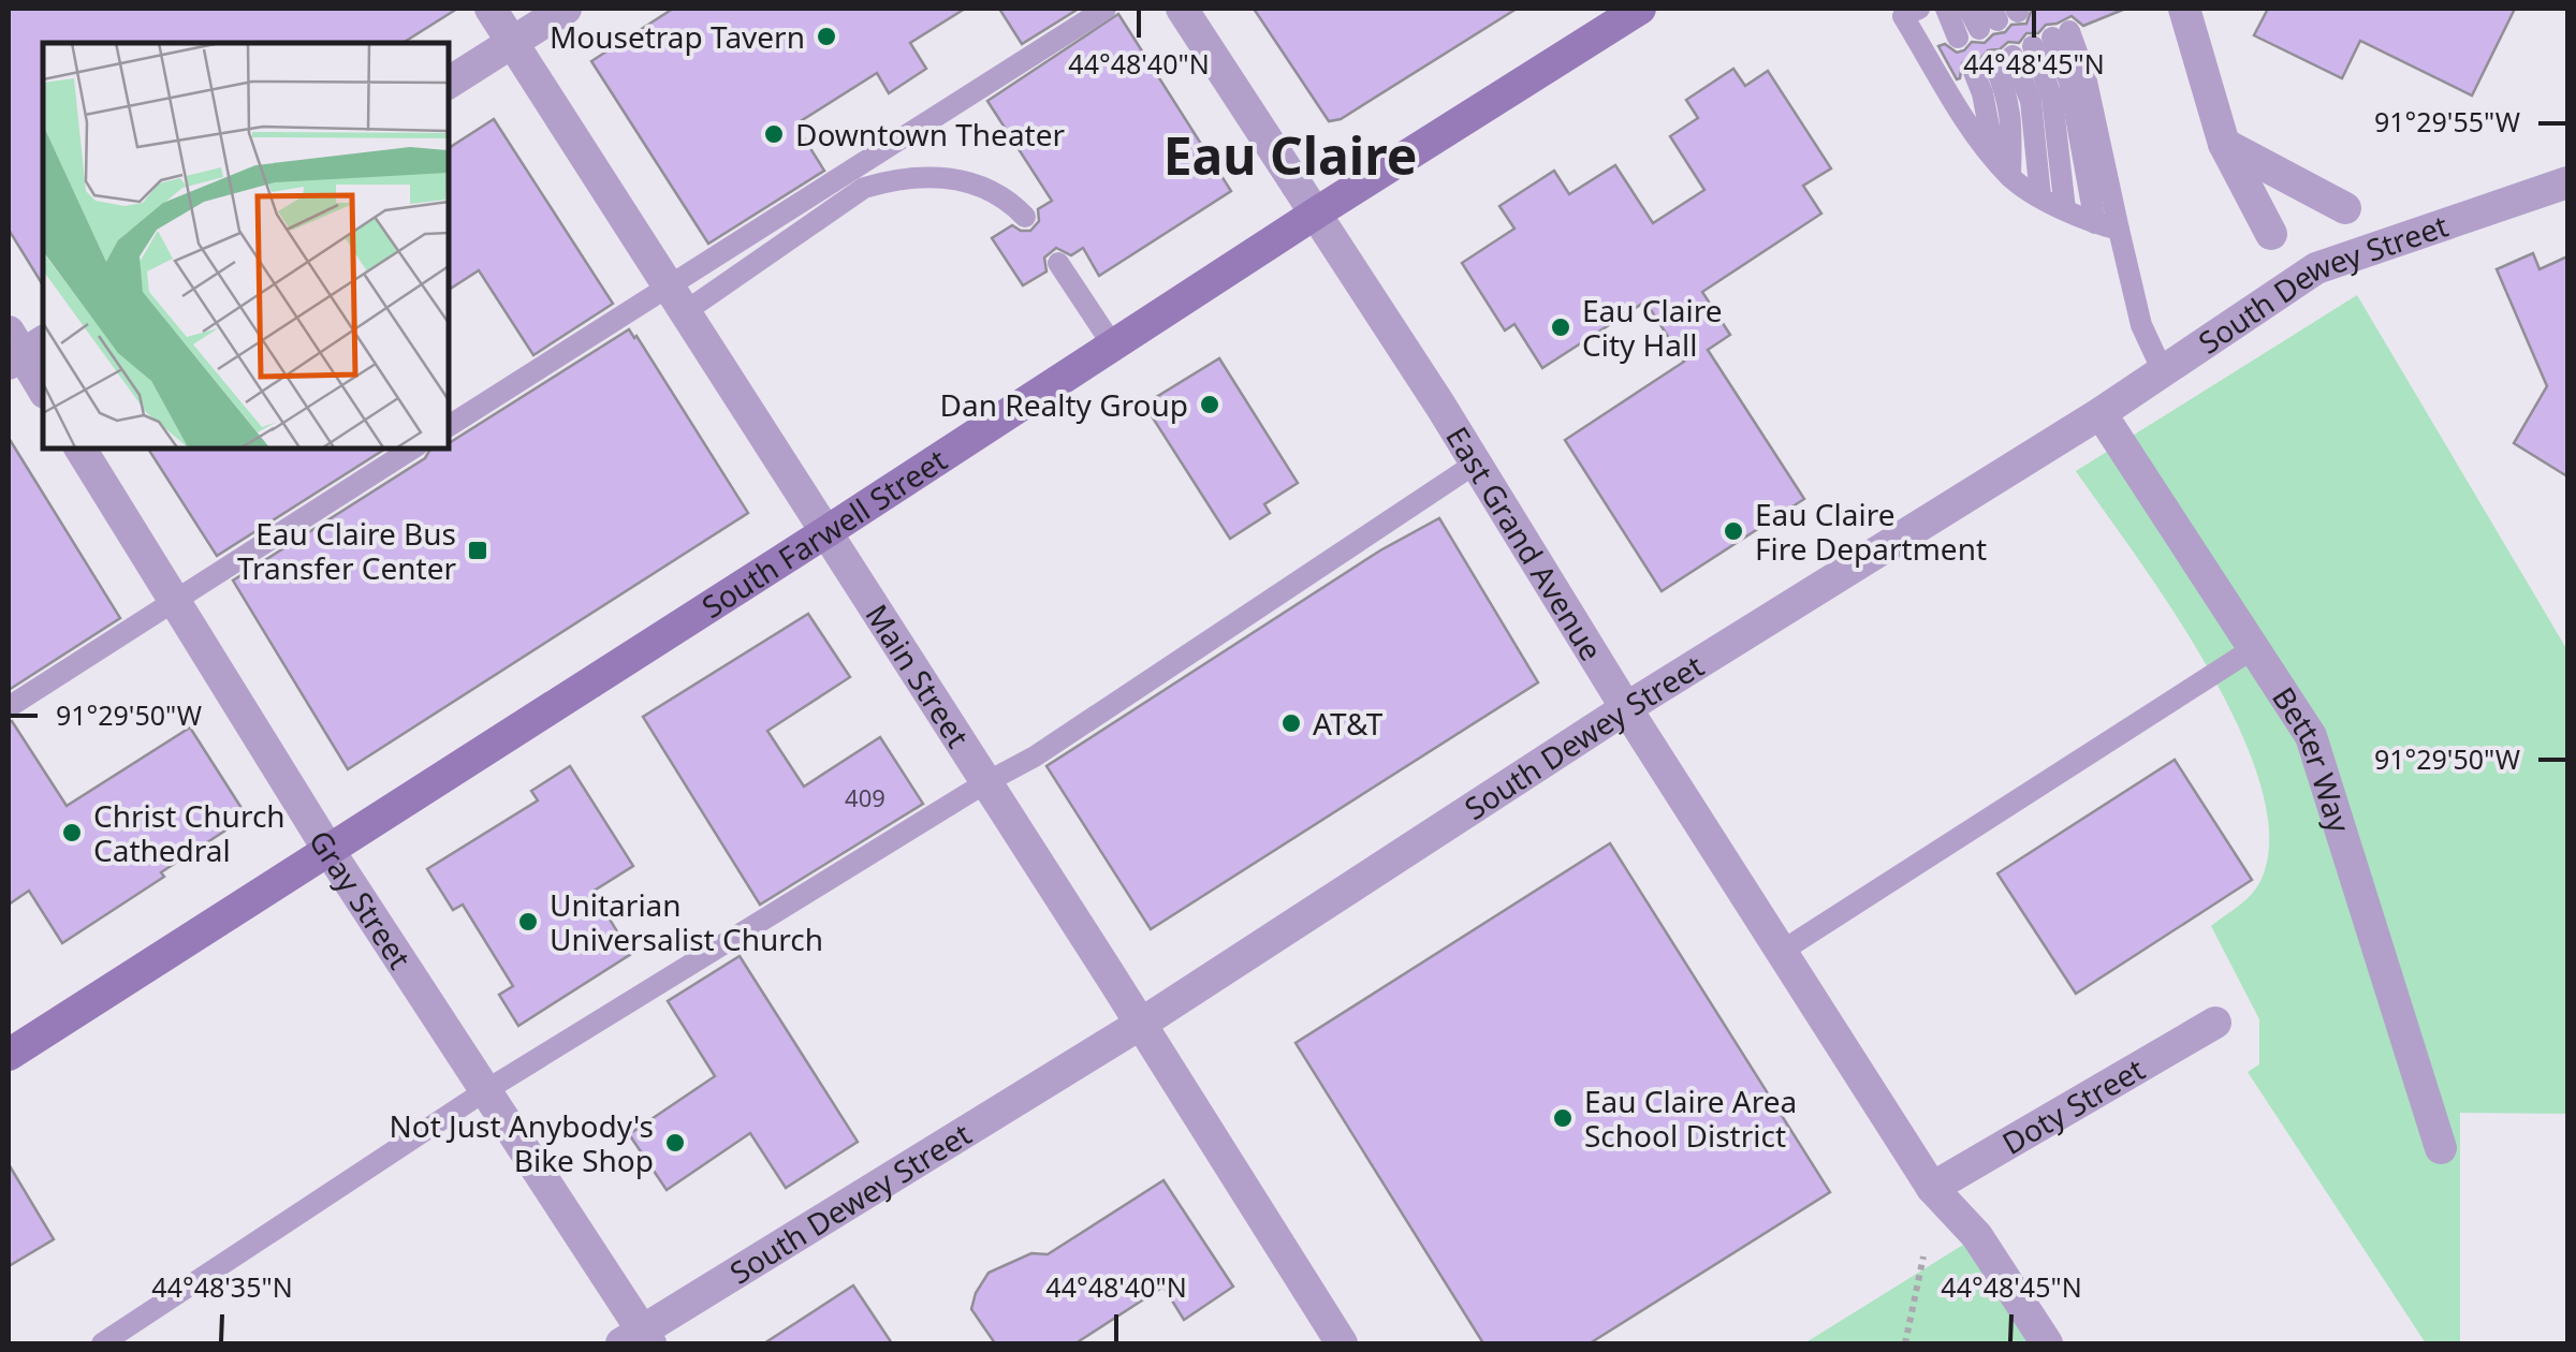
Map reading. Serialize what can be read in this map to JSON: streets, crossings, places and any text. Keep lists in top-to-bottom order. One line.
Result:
{"streets":{"main road":["South Farwell Street"],"street":["South Dewey Street","East Grand Avenue","Main Street","Better Way","Gray Street","Doty Street"]},"crossings":[["South Dewey Street","East Grand Avenue"],["South Dewey Street","Main Street"],["South Dewey Street","Better Way"],["South Dewey Street","Gray Street"],["South Farwell Street","East Grand Avenue"],["South Farwell Street","Main Street"],["South Farwell Street","Gray Street"],["East Grand Avenue","Doty Street"]],"districts":["Eau Claire"],"places":{"other":["Mousetrap Tavern","Downtown Theater","Eau Claire City Hall","Dan Realty Group","Eau Claire Fire Department","AT&T","Christ Church Cathedral","Unitarian Universalist Church","Eau Claire Area School District","Not Just Anybody's Bike Shop"],"transit":["Eau Claire Bus Transfer Center"]},"house_numbers":["409"],"coordinates":["44°48'40\"N","44°48'45\"N","91°29'55\"W","91°29'50\"W","44°48'35\"N"]}
